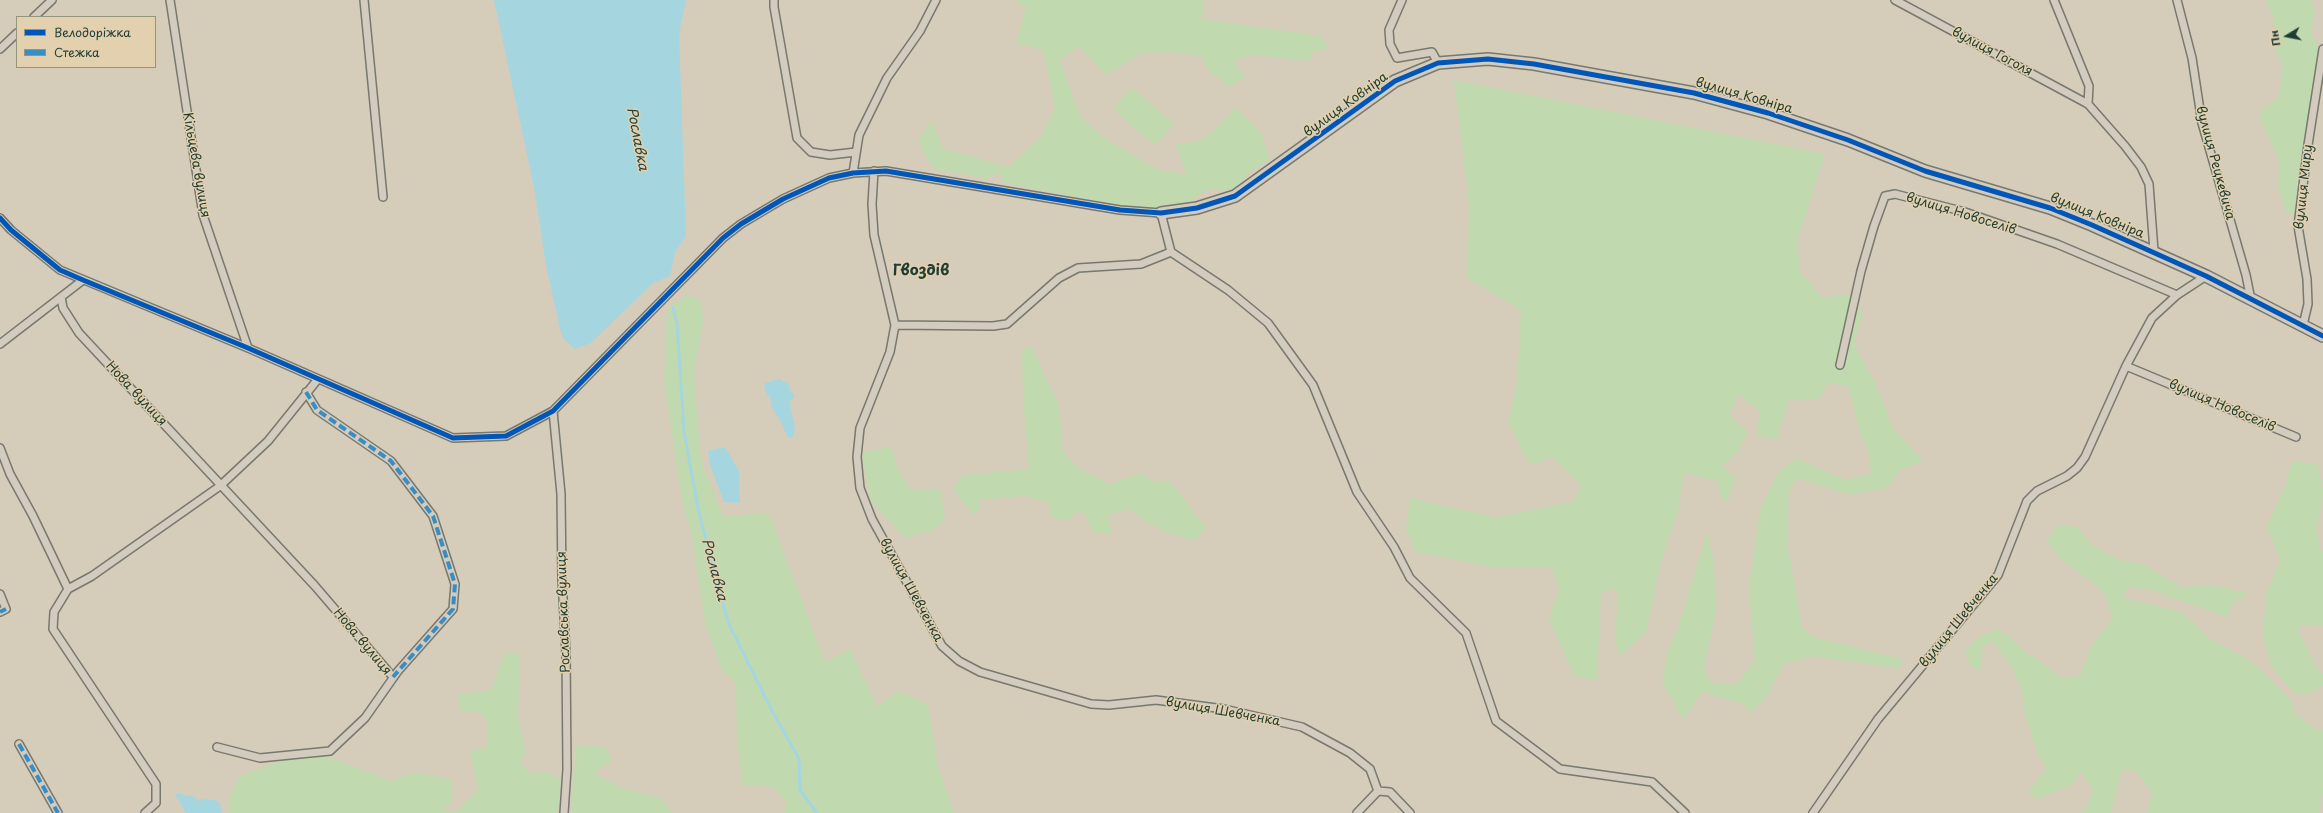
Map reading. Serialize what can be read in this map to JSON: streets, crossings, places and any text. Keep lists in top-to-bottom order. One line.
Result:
{"streets":{"street":["вулиця Гоголя","вулиця Ковніра","вулиця Рецкевича","Кільцева вулиця","вулиця Миру","вулиця Новоселів","Нова вулиця","вулиця Шевченка","Рославська вулиця"]},"crossings":[["вулиця Гоголя","вулиця Ковніра"],["вулиця Ковніра","вулиця Рецкевича"],["вулиця Ковніра","вулиця Миру"],["вулиця Ковніра","вулиця Шевченка"],["вулиця Новоселів","вулиця Шевченка"]],"districts":["Гвоздів"],"water":["Рославка"],"legend":["Велодоріжка","Стежка"],"north":"left"}
